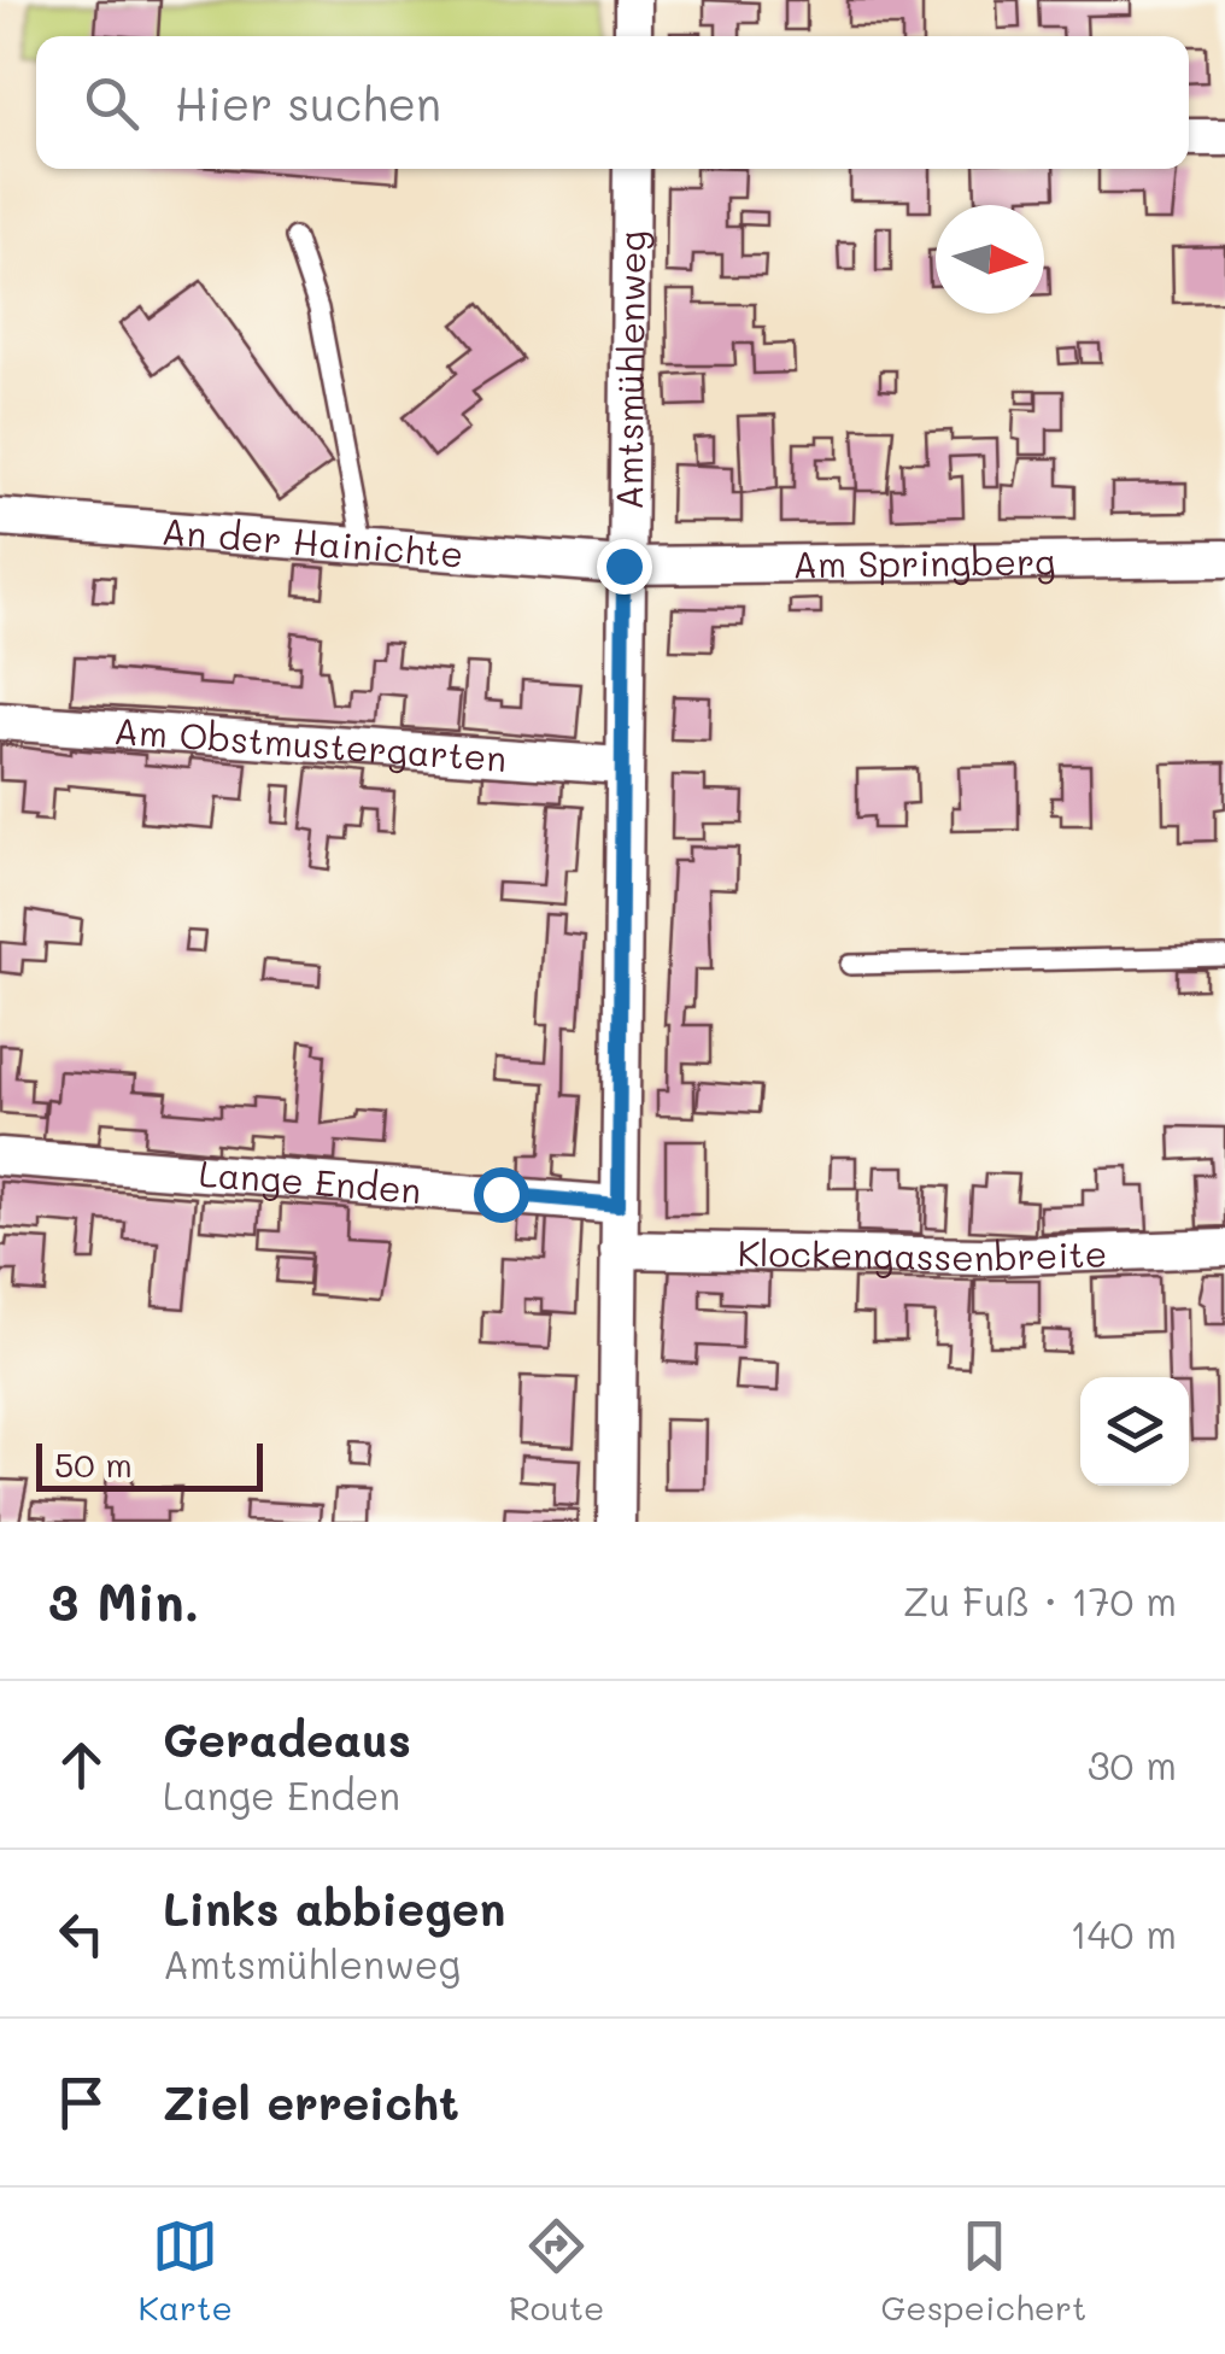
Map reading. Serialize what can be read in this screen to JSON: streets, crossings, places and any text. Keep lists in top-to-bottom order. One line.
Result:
{"streets":{"street":["Amtsmühlenweg","An der Hainichte","Am Springberg","Am Obstmustergarten","Lange Enden","Klockengassenbreite"]},"crossings":[["Amtsmühlenweg","An der Hainichte"],["Amtsmühlenweg","Am Springberg"],["Amtsmühlenweg","Am Obstmustergarten"],["Amtsmühlenweg","Lange Enden"],["Amtsmühlenweg","Klockengassenbreite"],["An der Hainichte","Am Springberg"]],"scale_bar":"50 m","north":"right","page":{"search":"Hier suchen","scale":"50 m","heading":["3 Min.","Zu Fuß · 170 m"],"list":[["Geradeaus","Lange Enden","30 m"],["Links abbiegen","Amtsmühlenweg","140 m"],"Ziel erreicht"],"nav":["Karte","Route","Gespeichert"]}}
